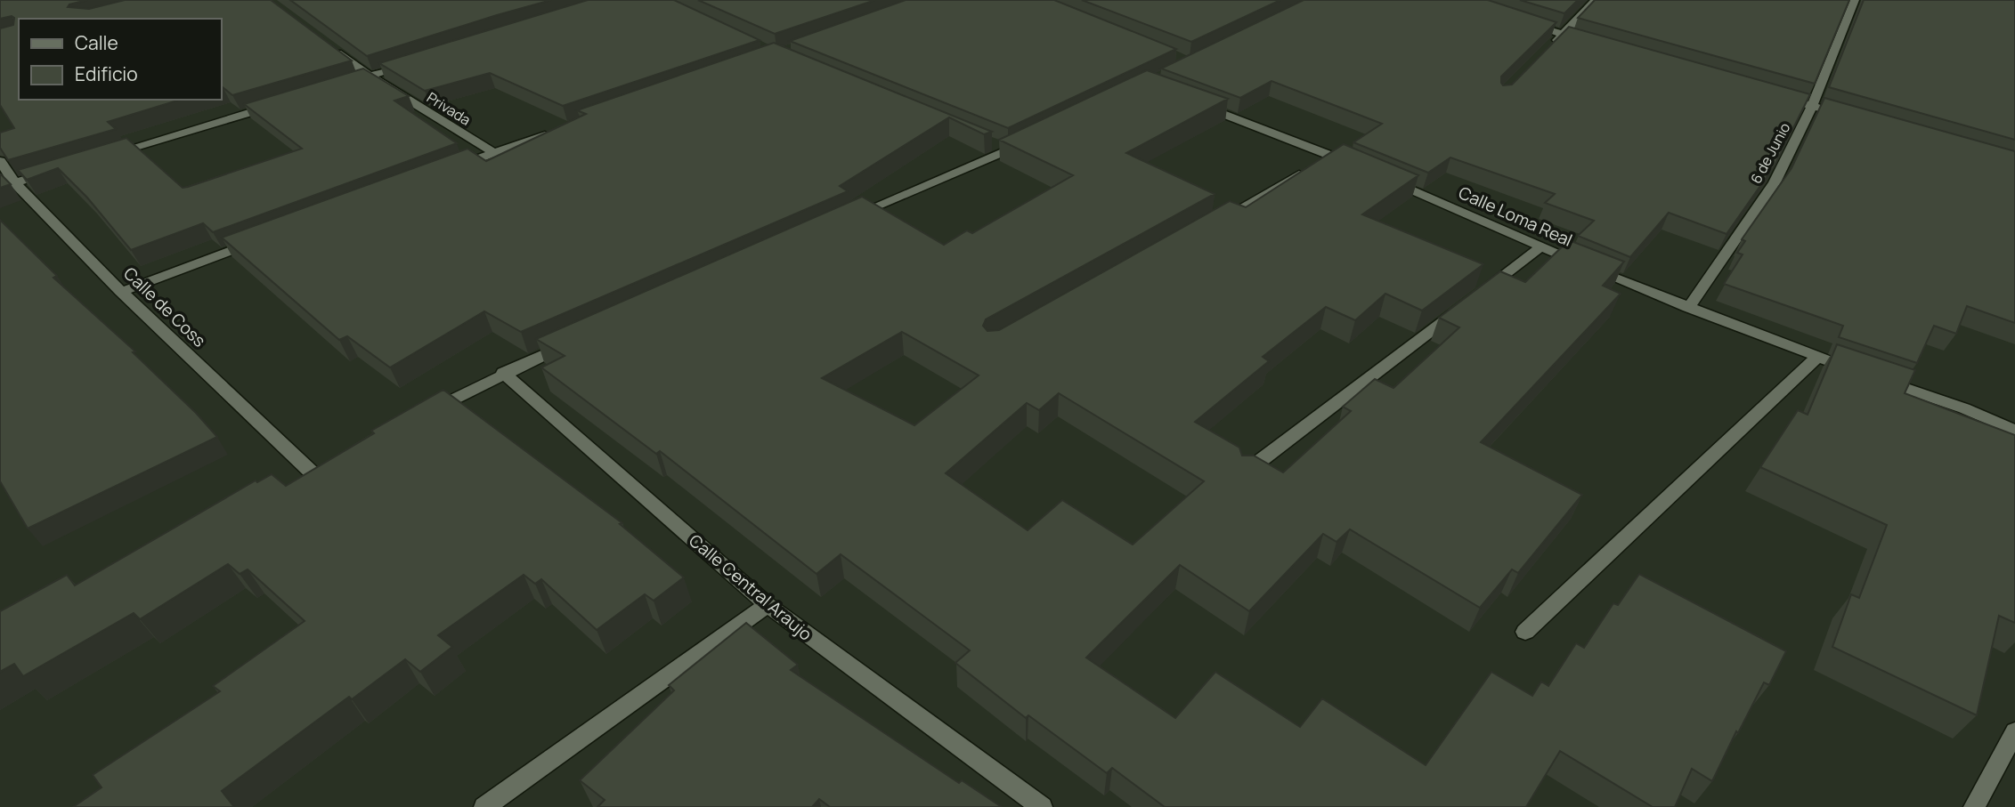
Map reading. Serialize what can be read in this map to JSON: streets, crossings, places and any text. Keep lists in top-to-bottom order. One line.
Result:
{"streets":{"street":["Privada","6 de Junio","Calle Loma Real","Calle de Coss","Calle Central Araujo"]},"crossings":[["6 de Junio","Calle Loma Real"]],"legend":["Calle","Edificio"]}
